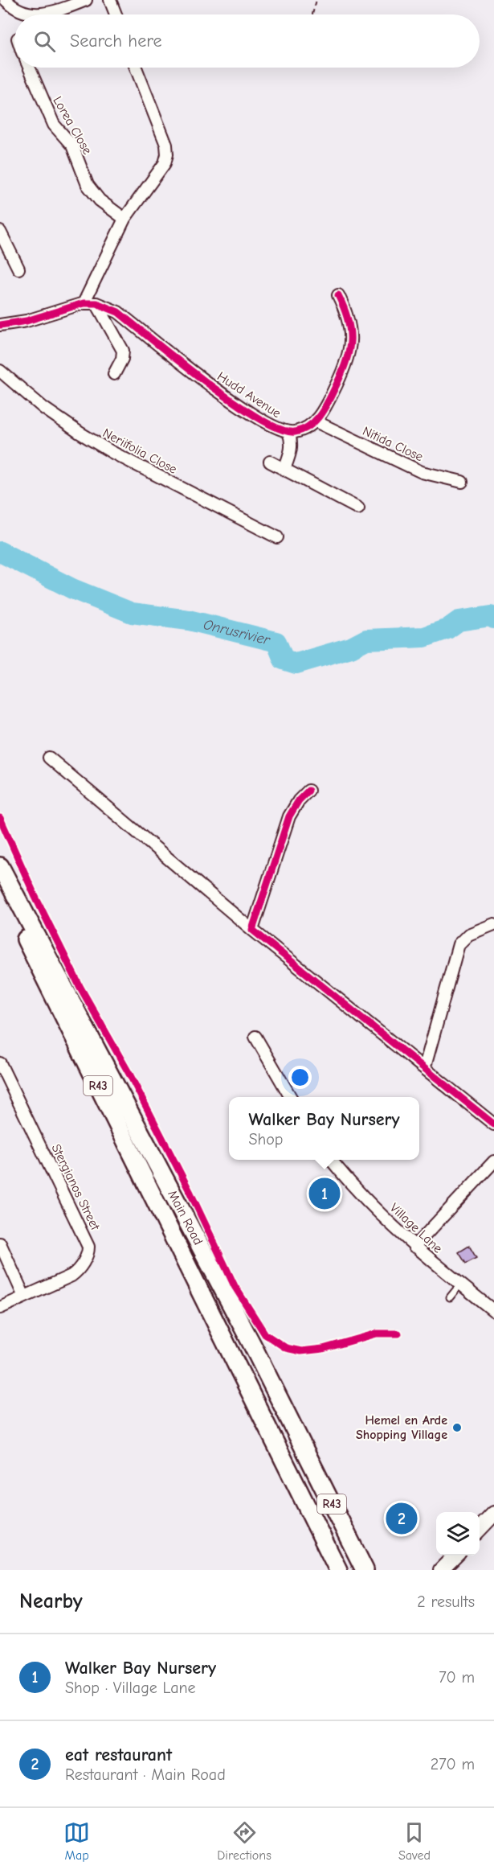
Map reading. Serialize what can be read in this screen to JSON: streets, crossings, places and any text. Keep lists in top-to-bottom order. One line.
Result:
{"streets":{"main road":["R43","Main Road"],"street":["Lorea Close","Hudd Avenue","Nitida Close","Neriifolia Close","Stergianos Street","Village Lane"]},"crossings":[["Hudd Avenue","Nitida Close"]],"water":["Onrusrivier"],"places":["Hemel en Arde Shopping Village"],"page":{"search":"Search here","popup":["Walker Bay Nursery","Shop"],"pins":["1","2"],"heading":["Nearby","2 results"],"list":[{"mark":"1","name":"Walker Bay Nursery","note":"Shop · Village Lane","value":"70 m"},{"mark":"2","name":"eat restaurant","note":"Restaurant · Main Road","value":"270 m"}],"nav":["Map","Directions","Saved"]}}
